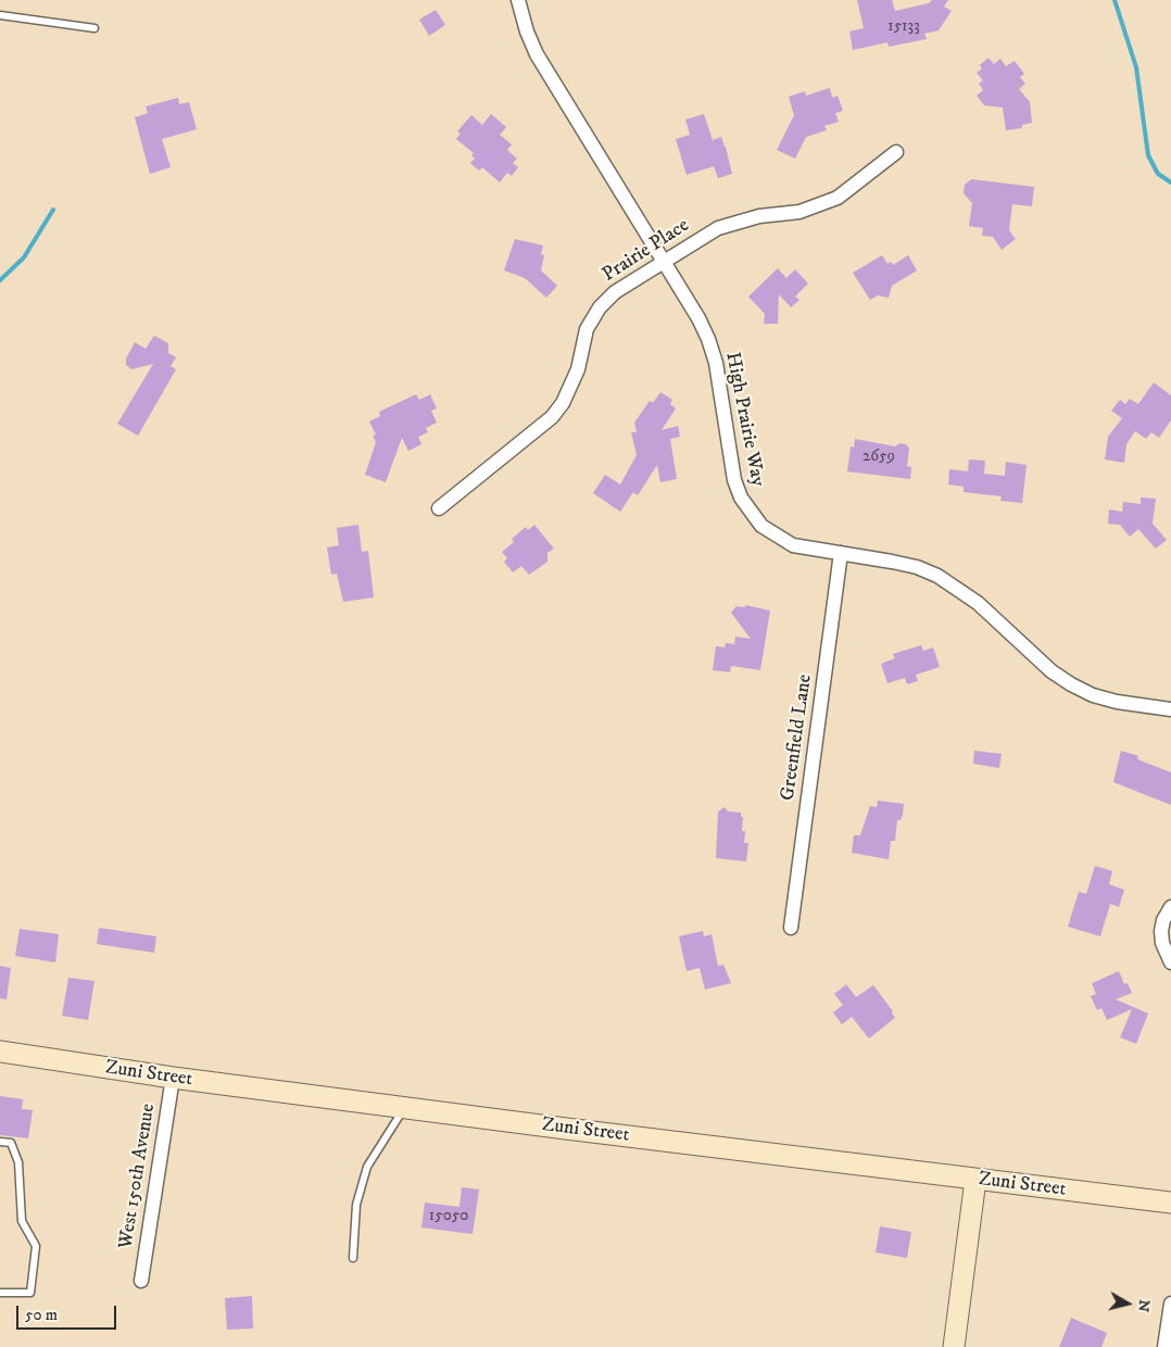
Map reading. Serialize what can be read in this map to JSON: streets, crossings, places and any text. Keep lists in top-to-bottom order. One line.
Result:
{"streets":{"street":["Prairie Place","High Prairie Way","Greenfield Lane","Zuni Street","West 150th Avenue"]},"crossings":[["Prairie Place","High Prairie Way"],["High Prairie Way","Greenfield Lane"],["Zuni Street","West 150th Avenue"]],"house_numbers":["15133","2659","15050"],"scale_bar":"50 m","north":"right"}
